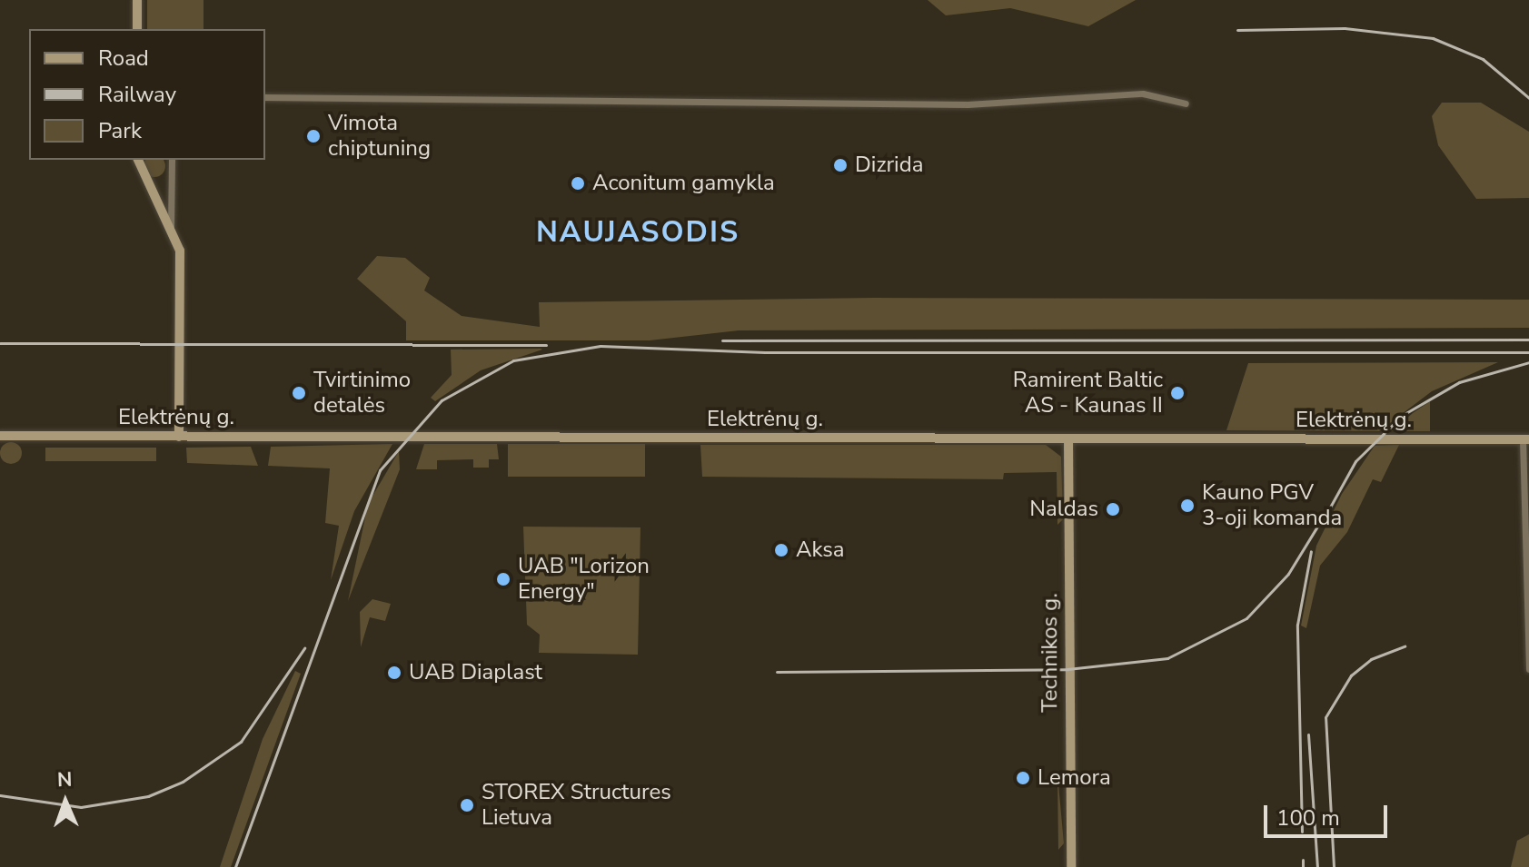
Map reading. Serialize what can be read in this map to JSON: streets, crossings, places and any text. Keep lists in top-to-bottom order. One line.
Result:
{"streets":{"street":["Elektrėnų g.","Technikos g."]},"crossings":[["Elektrėnų g.","Technikos g."]],"districts":["NAUJASODIS"],"places":["Vimota chiptuning","Dizrida","Aconitum gamykla","Tvirtinimo detalės","Ramirent Baltic AS - Kaunas II","Kauno PGV 3-oji komanda","Naldas","Aksa","UAB \"Lorizon Energy\"","UAB Diaplast","Lemora","STOREX Structures Lietuva"],"legend":["Road","Railway","Park"],"scale_bar":"100 m","north":"top"}
